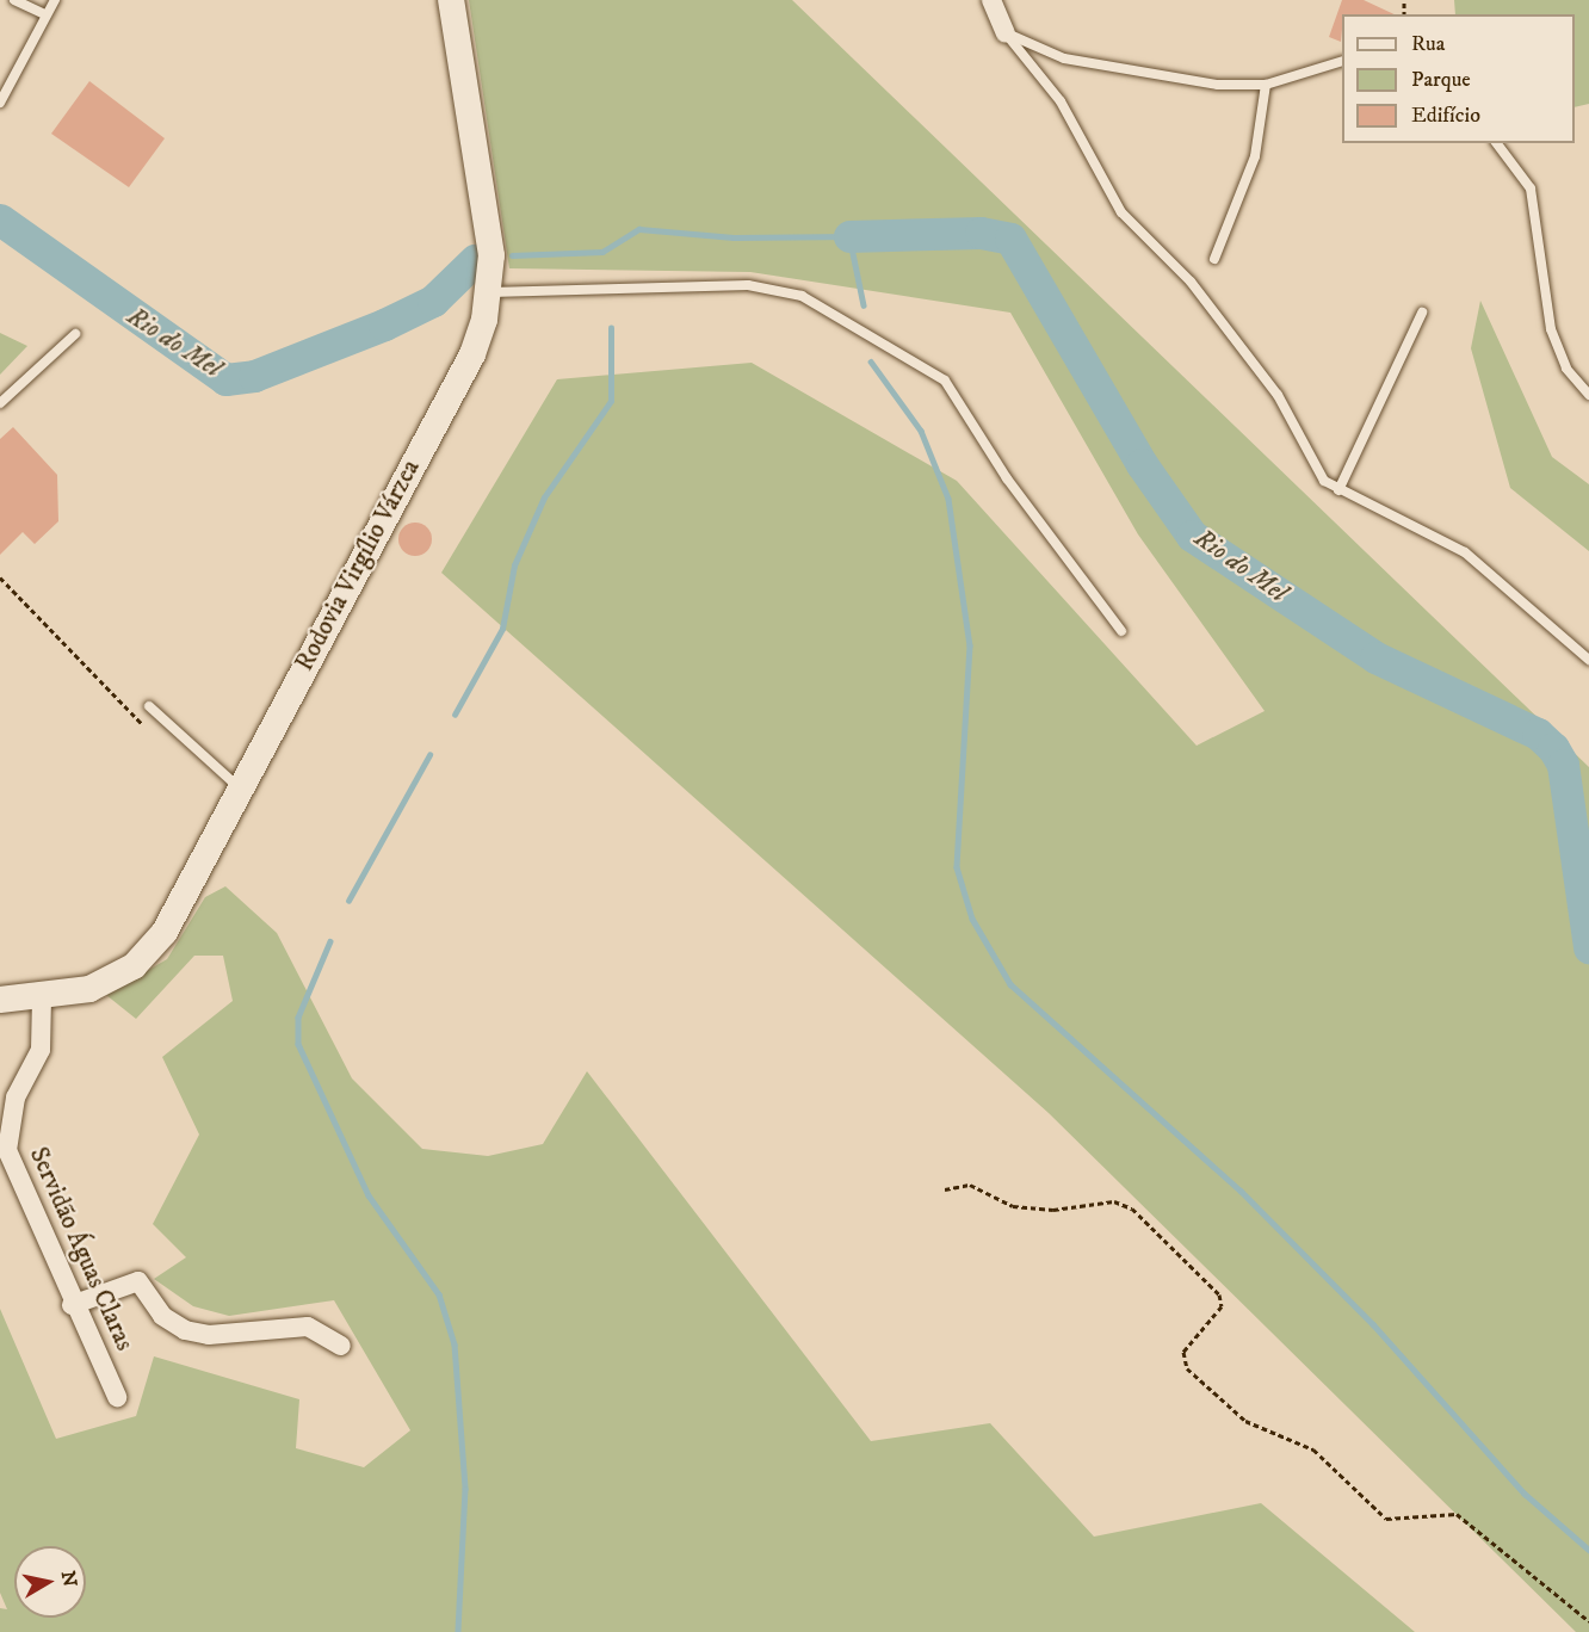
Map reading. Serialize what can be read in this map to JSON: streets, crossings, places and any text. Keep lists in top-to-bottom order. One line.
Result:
{"streets":{"main road":["Rodovia Virgílio Várzea"],"street":["Servidão Águas Claras"]},"crossings":[["Rodovia Virgílio Várzea","Servidão Águas Claras"]],"water":["Rio do Mel"],"legend":["Rua","Parque","Edifício"],"north":"right"}
